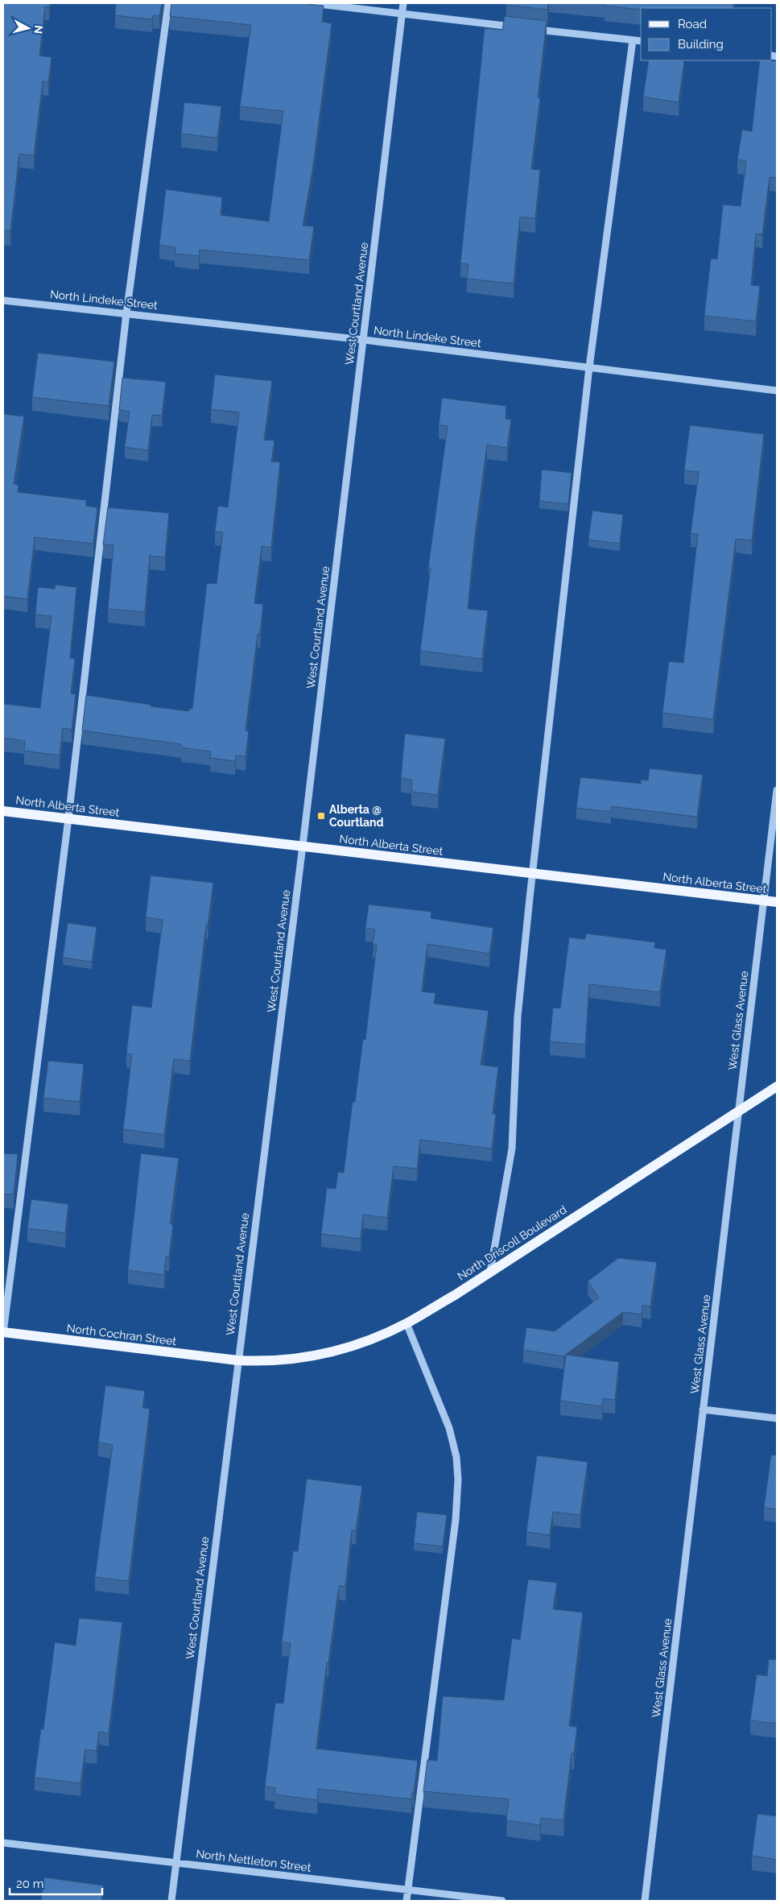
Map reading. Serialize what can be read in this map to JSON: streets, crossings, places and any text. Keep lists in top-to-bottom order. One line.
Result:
{"streets":{"main road":["North Alberta Street","North Driscoll Boulevard","North Cochran Street"],"street":["North Lindeke Street","West Courtland Avenue","West Glass Avenue","North Nettleton Street"]},"crossings":[["North Lindeke Street","West Courtland Avenue"],["West Courtland Avenue","North Alberta Street"],["West Courtland Avenue","North Driscoll Boulevard"],["West Courtland Avenue","North Cochran Street"],["West Courtland Avenue","North Nettleton Street"],["North Alberta Street","West Glass Avenue"],["West Glass Avenue","North Driscoll Boulevard"],["North Driscoll Boulevard","North Cochran Street"]],"places":{"transit":["Alberta @ Courtland"]},"legend":["Road","Building"],"scale_bar":"20 m","north":"right"}
